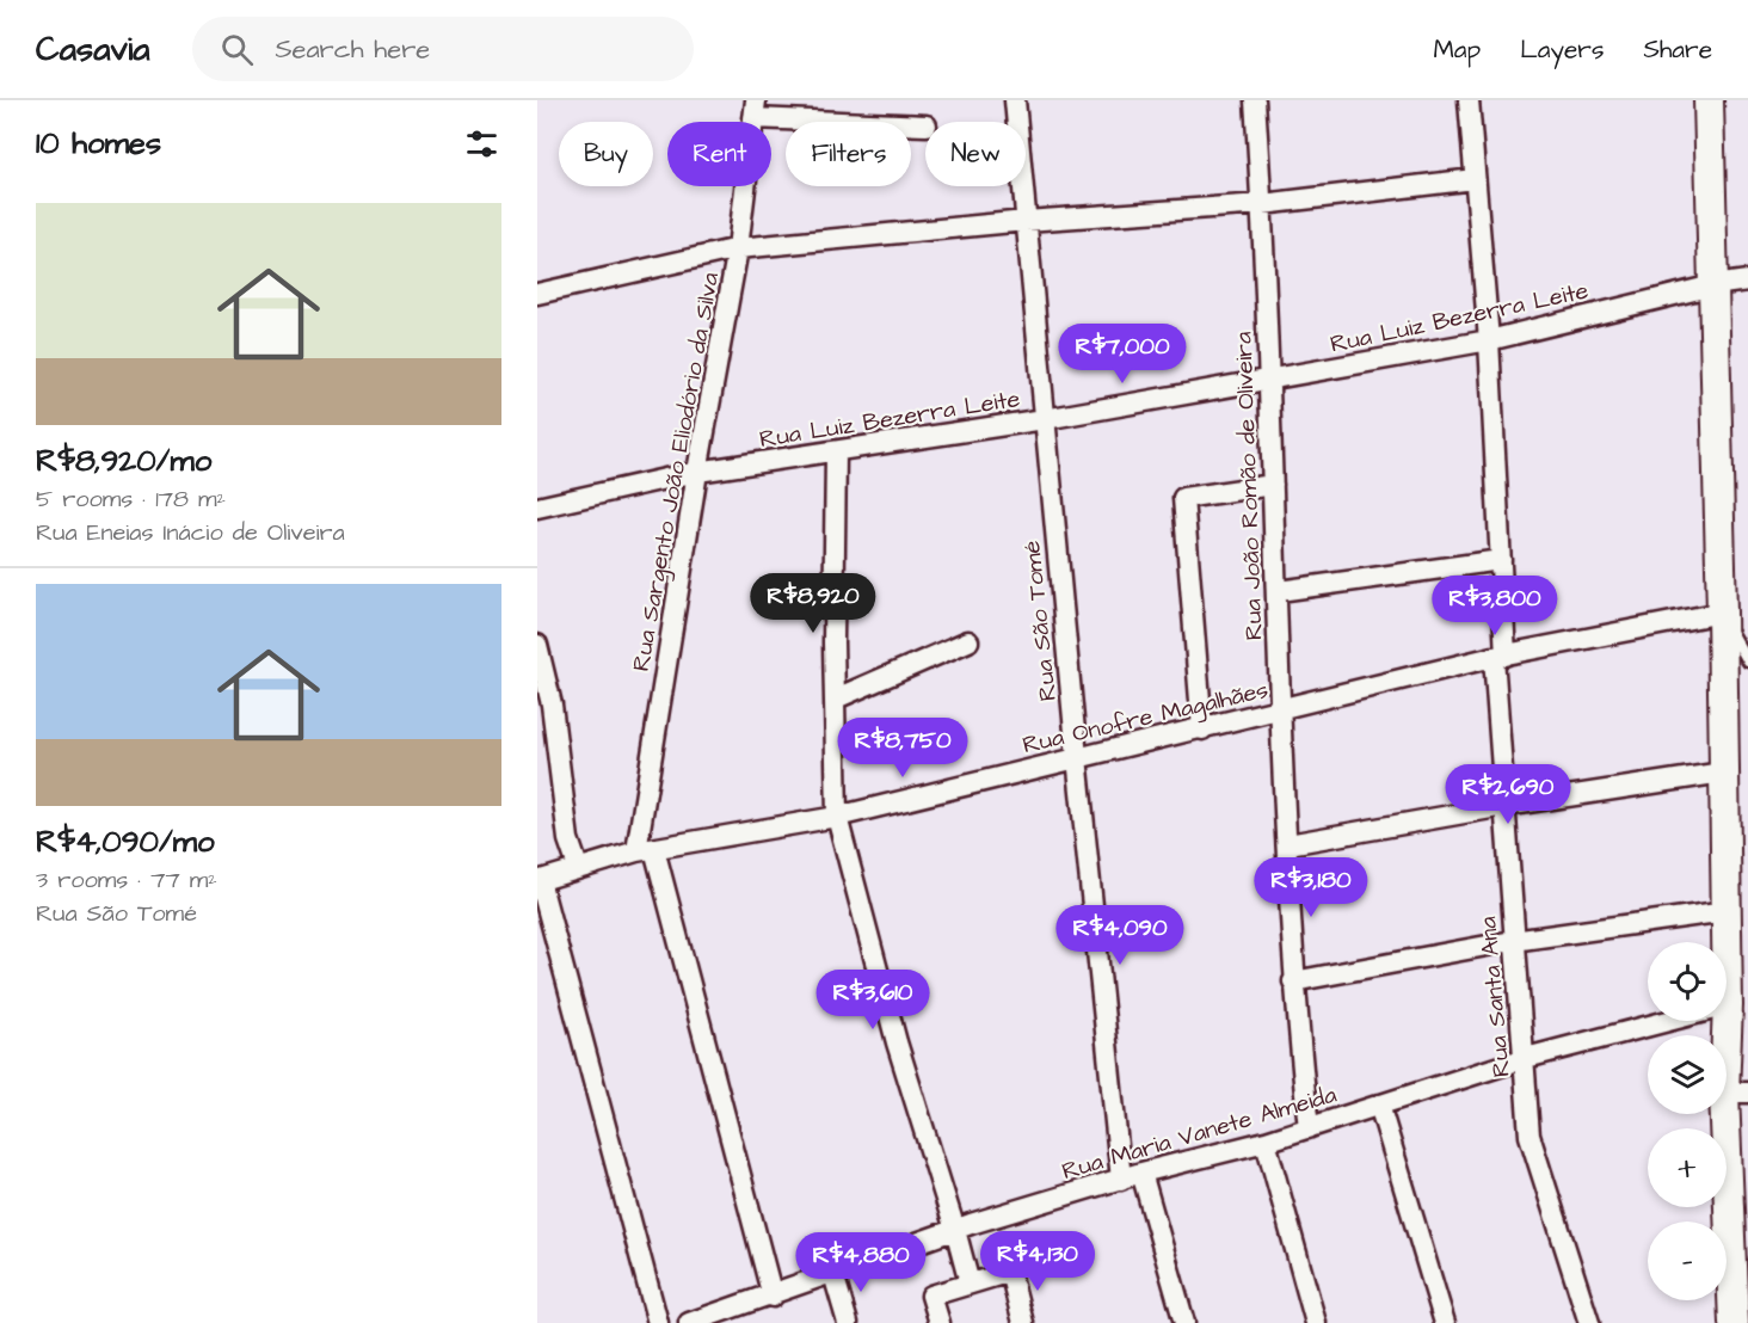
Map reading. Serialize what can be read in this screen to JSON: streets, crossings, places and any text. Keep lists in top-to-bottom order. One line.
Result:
{"streets":{"street":["Rua Luiz Bezerra Leite","Rua Sargento João Eliodório da Silva","Rua João Romão de Oliveira","Rua São Tomé","Rua Onofre Magalhães","Rua Santa Ana","Rua Maria Vanete Almeida"]},"crossings":[["Rua Luiz Bezerra Leite","Rua Sargento João Eliodório da Silva"],["Rua Luiz Bezerra Leite","Rua João Romão de Oliveira"],["Rua Luiz Bezerra Leite","Rua São Tomé"],["Rua Luiz Bezerra Leite","Rua Santa Ana"],["Rua Sargento João Eliodório da Silva","Rua Onofre Magalhães"],["Rua Sargento João Eliodório da Silva","Rua Maria Vanete Almeida"],["Rua João Romão de Oliveira","Rua Onofre Magalhães"],["Rua João Romão de Oliveira","Rua Maria Vanete Almeida"],["Rua São Tomé","Rua Onofre Magalhães"],["Rua São Tomé","Rua Maria Vanete Almeida"],["Rua Onofre Magalhães","Rua Santa Ana"],["Rua Santa Ana","Rua Maria Vanete Almeida"]],"page":{"header":"Casavia","search":"Search here","nav":["Map","Layers","Share"],"heading":"10 homes","chip":["Buy","Rent","Filters","New"],"list":[{"name":"R$8,920/mo","note":"5 rooms · 178 m² · Rua Eneias Inácio de Oliveira"},{"name":"R$4,090/mo","note":"3 rooms · 77 m² · Rua São Tomé"}],"price":["R$7,000","R$8,920","R$3,800","R$8,750","R$2,690","R$3,180","R$4,090","R$3,610","R$4,130","R$4,880"],"map_buttons":["+","−"]}}
